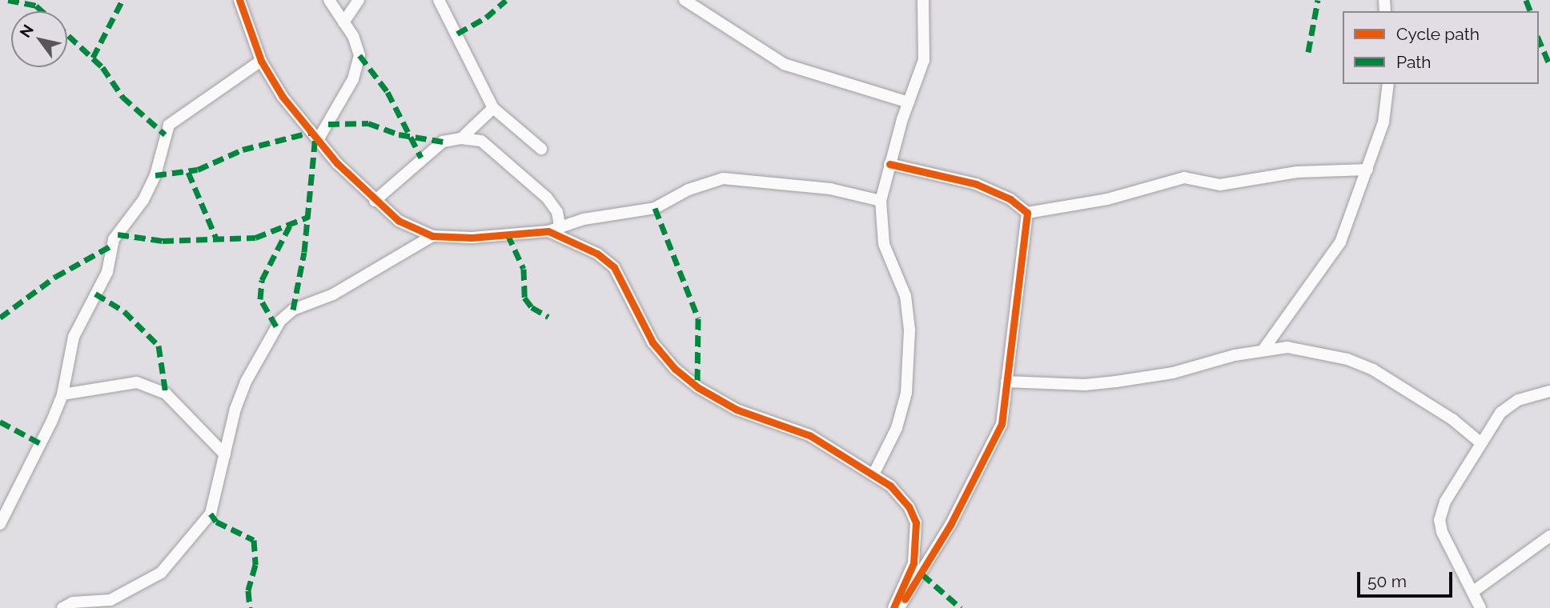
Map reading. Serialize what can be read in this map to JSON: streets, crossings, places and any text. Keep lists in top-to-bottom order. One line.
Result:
{"legend":["Cycle path","Path"],"scale_bar":"50 m","north":"top left"}
